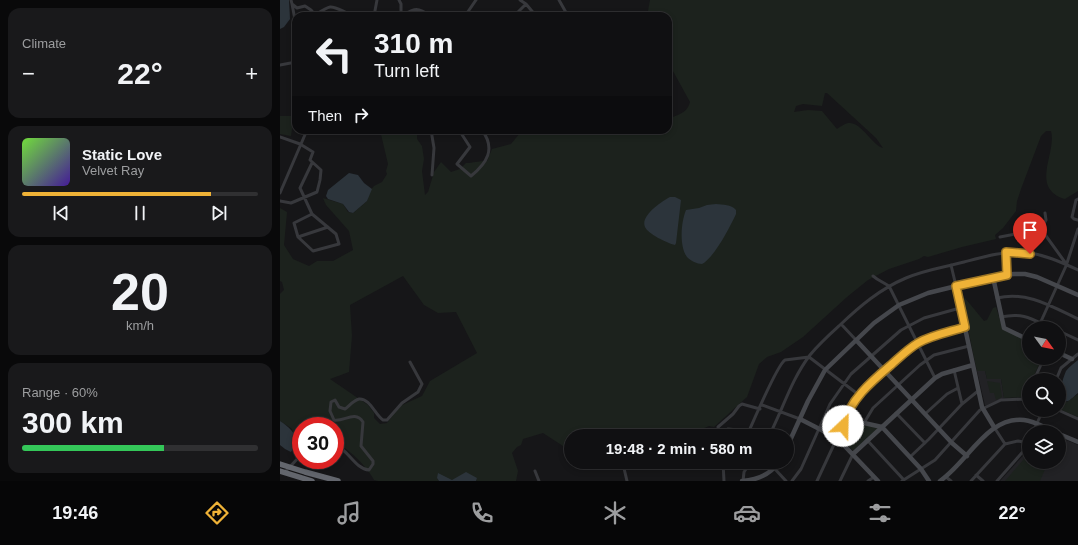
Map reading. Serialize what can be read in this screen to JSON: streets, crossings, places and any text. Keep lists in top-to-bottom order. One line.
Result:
{"north":"bottom right","page":{"tile":["Climate",["20","km/h"],["Range · 60%","300 km"]],"turn":["310 m","Turn left"],"heat":["−","22°","+"],"then":"Then","song":["Static Love","Velvet Ray"],"limit":"30","trip":"19:48 · 2 min · 580 m","tabs":["19:46","22°"]}}
